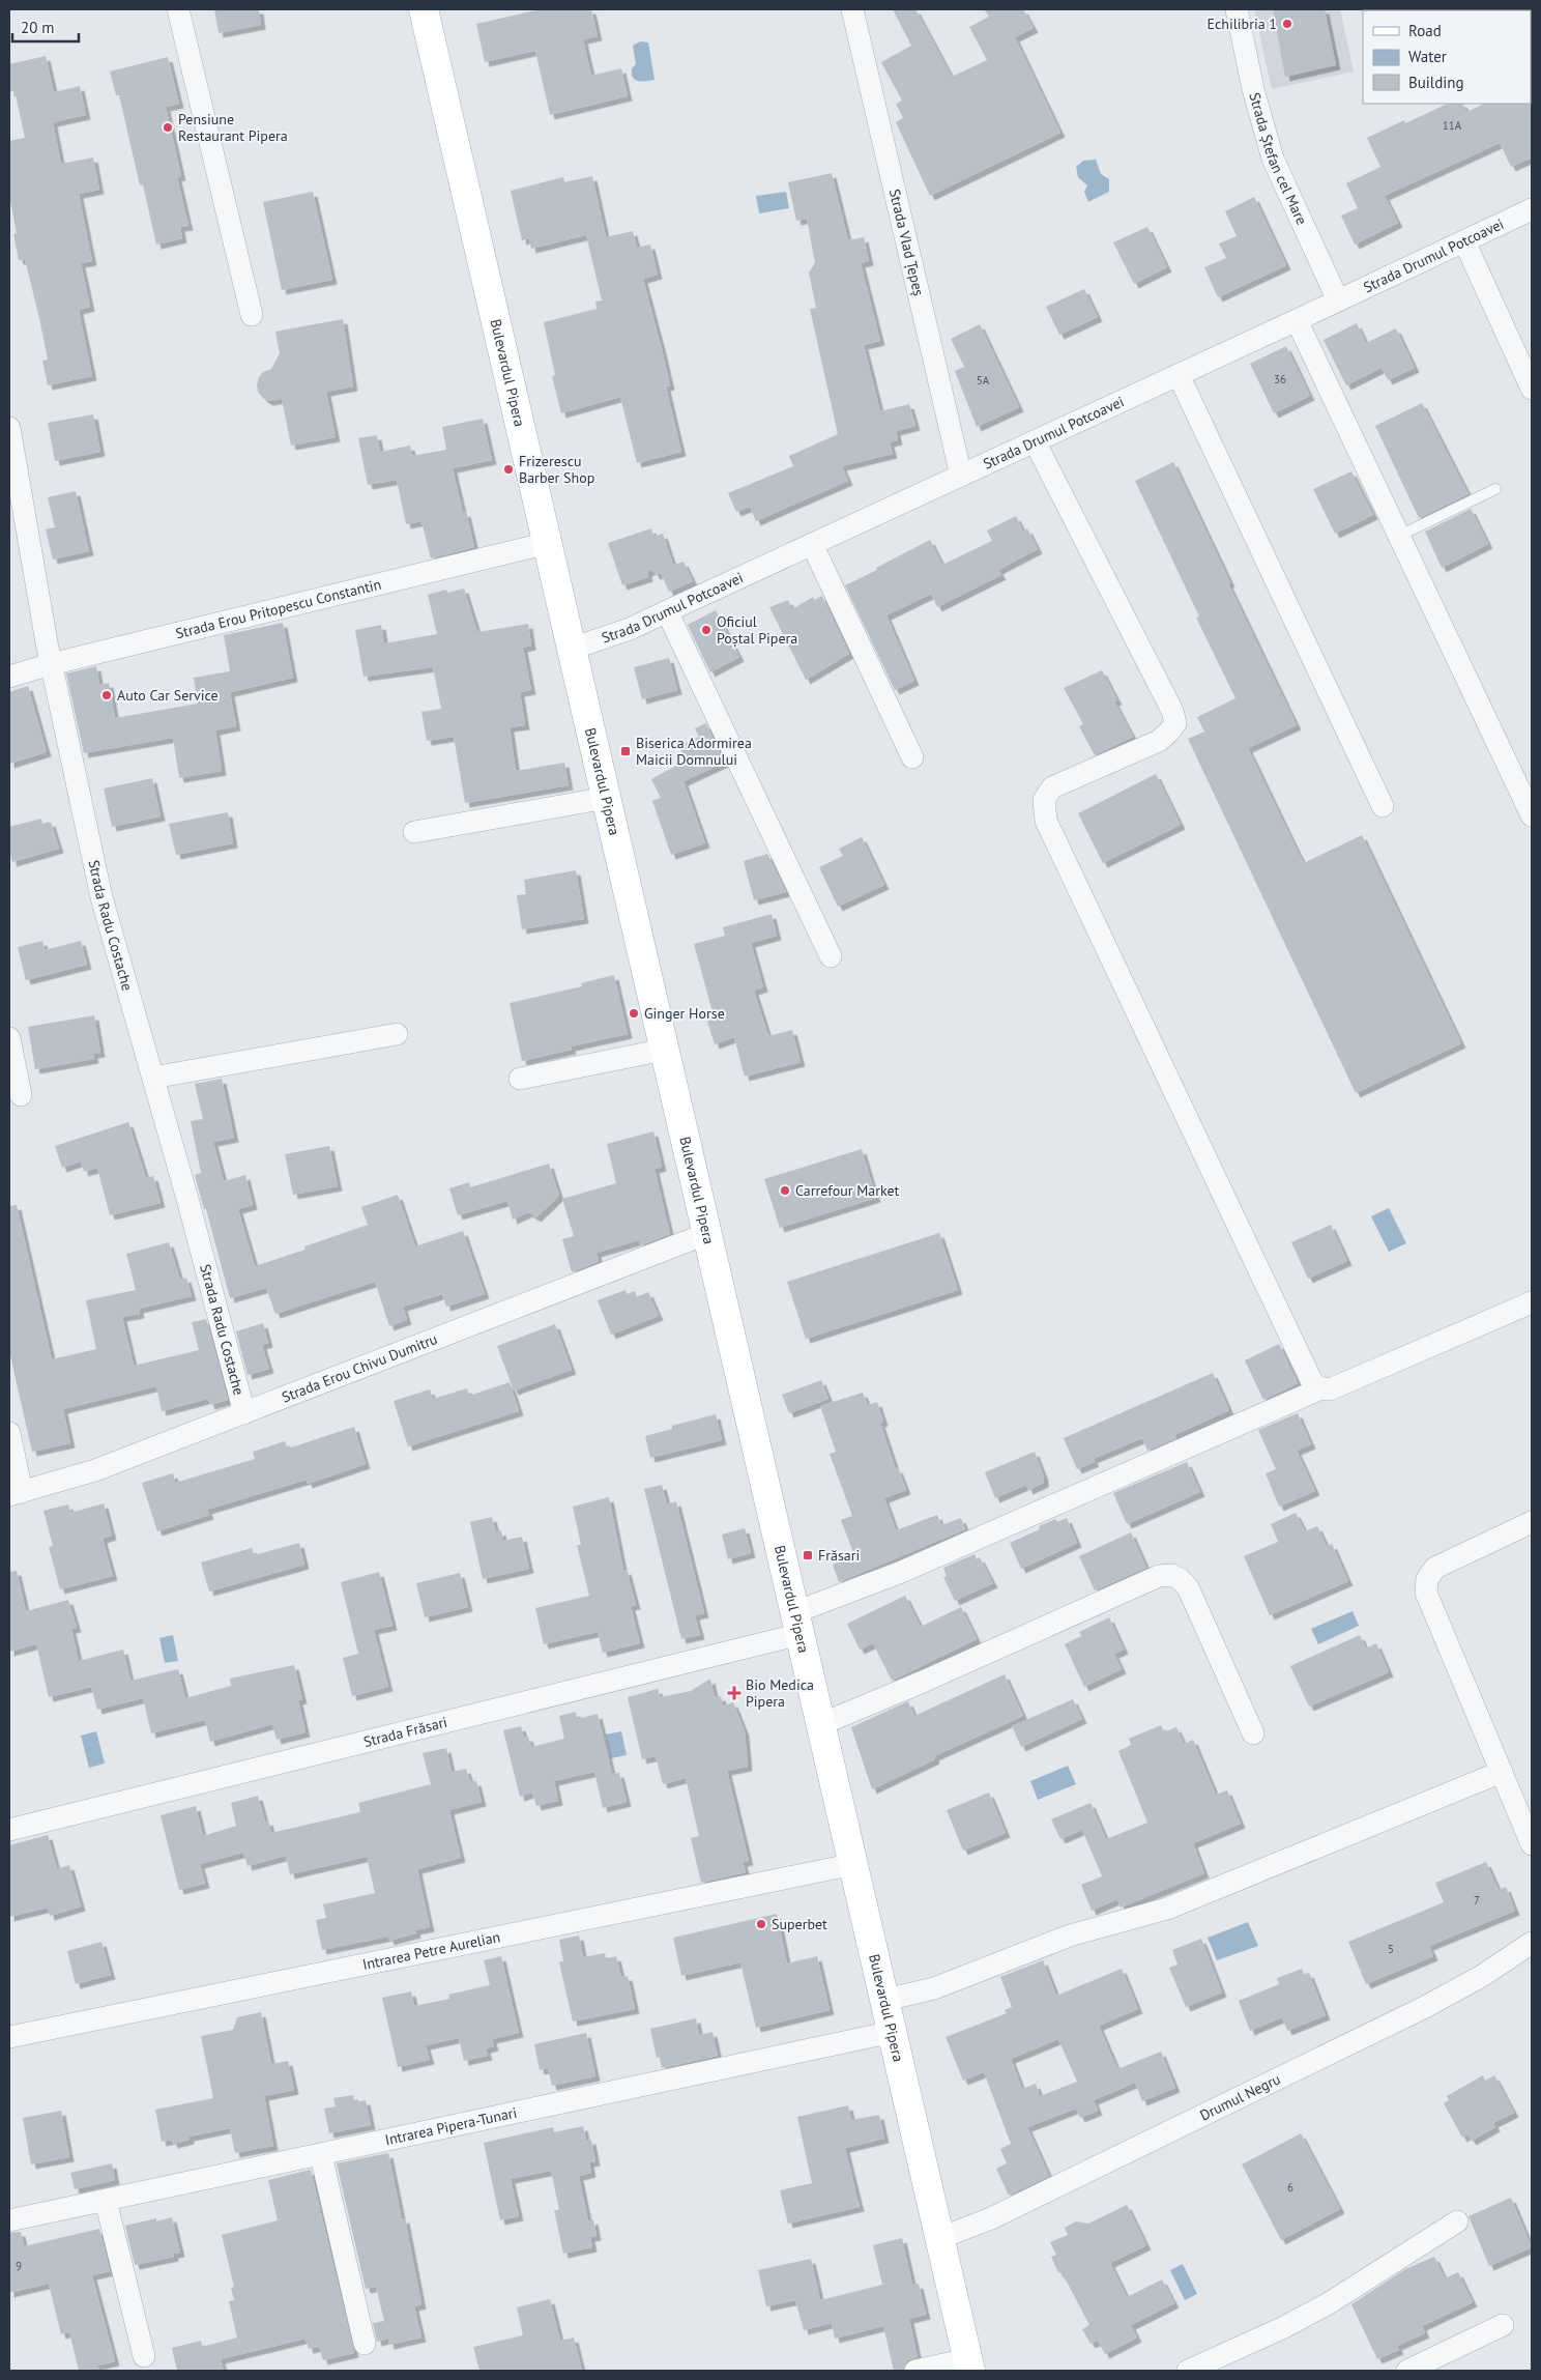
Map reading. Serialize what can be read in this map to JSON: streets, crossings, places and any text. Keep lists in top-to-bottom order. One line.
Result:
{"streets":{"main road":["Bulevardul Pipera"],"street":["Strada Ștefan cel Mare","Strada Vlad Țepeș","Strada Drumul Potcoavei","Strada Erou Pritopescu Constantin","Strada Radu Costache","Strada Erou Chivu Dumitru","Strada Frăsari","Intrarea Petre Aurelian","Drumul Negru","Intrarea Pipera-Tunari"]},"crossings":[["Strada Ștefan cel Mare","Strada Drumul Potcoavei"],["Strada Vlad Țepeș","Strada Drumul Potcoavei"],["Strada Drumul Potcoavei","Bulevardul Pipera"],["Bulevardul Pipera","Strada Erou Pritopescu Constantin"],["Bulevardul Pipera","Strada Erou Chivu Dumitru"],["Bulevardul Pipera","Strada Frăsari"],["Bulevardul Pipera","Intrarea Petre Aurelian"],["Bulevardul Pipera","Drumul Negru"],["Bulevardul Pipera","Intrarea Pipera-Tunari"],["Strada Erou Pritopescu Constantin","Strada Radu Costache"],["Strada Radu Costache","Strada Erou Chivu Dumitru"]],"places":{"other":["Echilibria 1","Pensiune Restaurant Pipera","Frizerescu Barber Shop","Oficiul Poștal Pipera","Auto Car Service","Ginger Horse","Carrefour Market","Superbet"],"transit":["Biserica Adormirea Maicii Domnului","Frăsari"],"health":["Bio Medica Pipera"]},"house_numbers":["11A","36","5A","7","5","6","9"],"legend":["Road","Water","Building"],"scale_bar":"20 m"}
